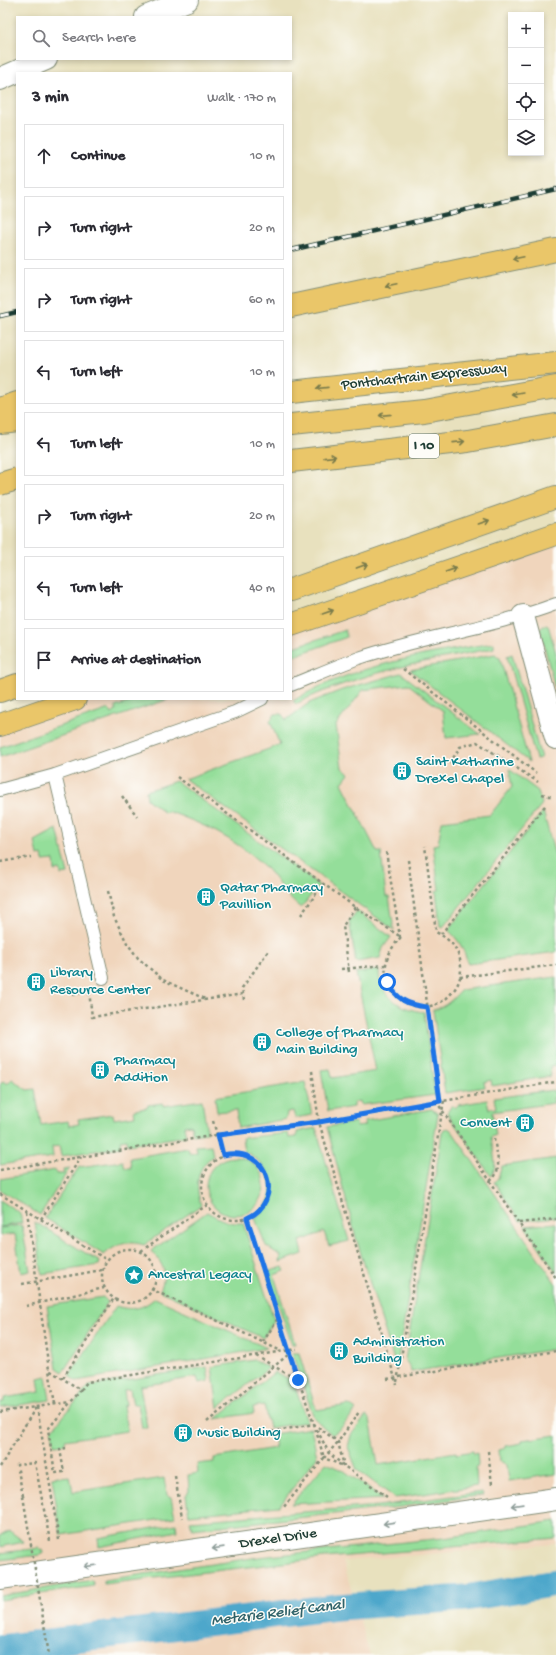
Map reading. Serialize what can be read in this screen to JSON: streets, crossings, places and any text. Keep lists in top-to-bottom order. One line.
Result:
{"streets":{"highway":["Pontchartrain Expressway","I 10"],"street":["Drexel Drive"]},"one_way":["Drexel Drive"],"water":["Metarie Relief Canal"],"places":{"building":["Saint Katharine Drexel Chapel","Qatar Pharmacy Pavillion","Library Resource Center","College of Pharmacy Main Building","Pharmacy Addition","Convent","Administration Building","Music Building"],"place":["Ancestral Legacy"]},"page":{"map_buttons":["+","−"],"search":"Search here","heading":["3 min","Walk · 170 m"],"list":[["Continue","10 m"],["Turn right","20 m"],["Turn right","60 m"],["Turn left","10 m"],["Turn left","10 m"],["Turn right","20 m"],["Turn left","40 m"],"Arrive at destination"]}}
